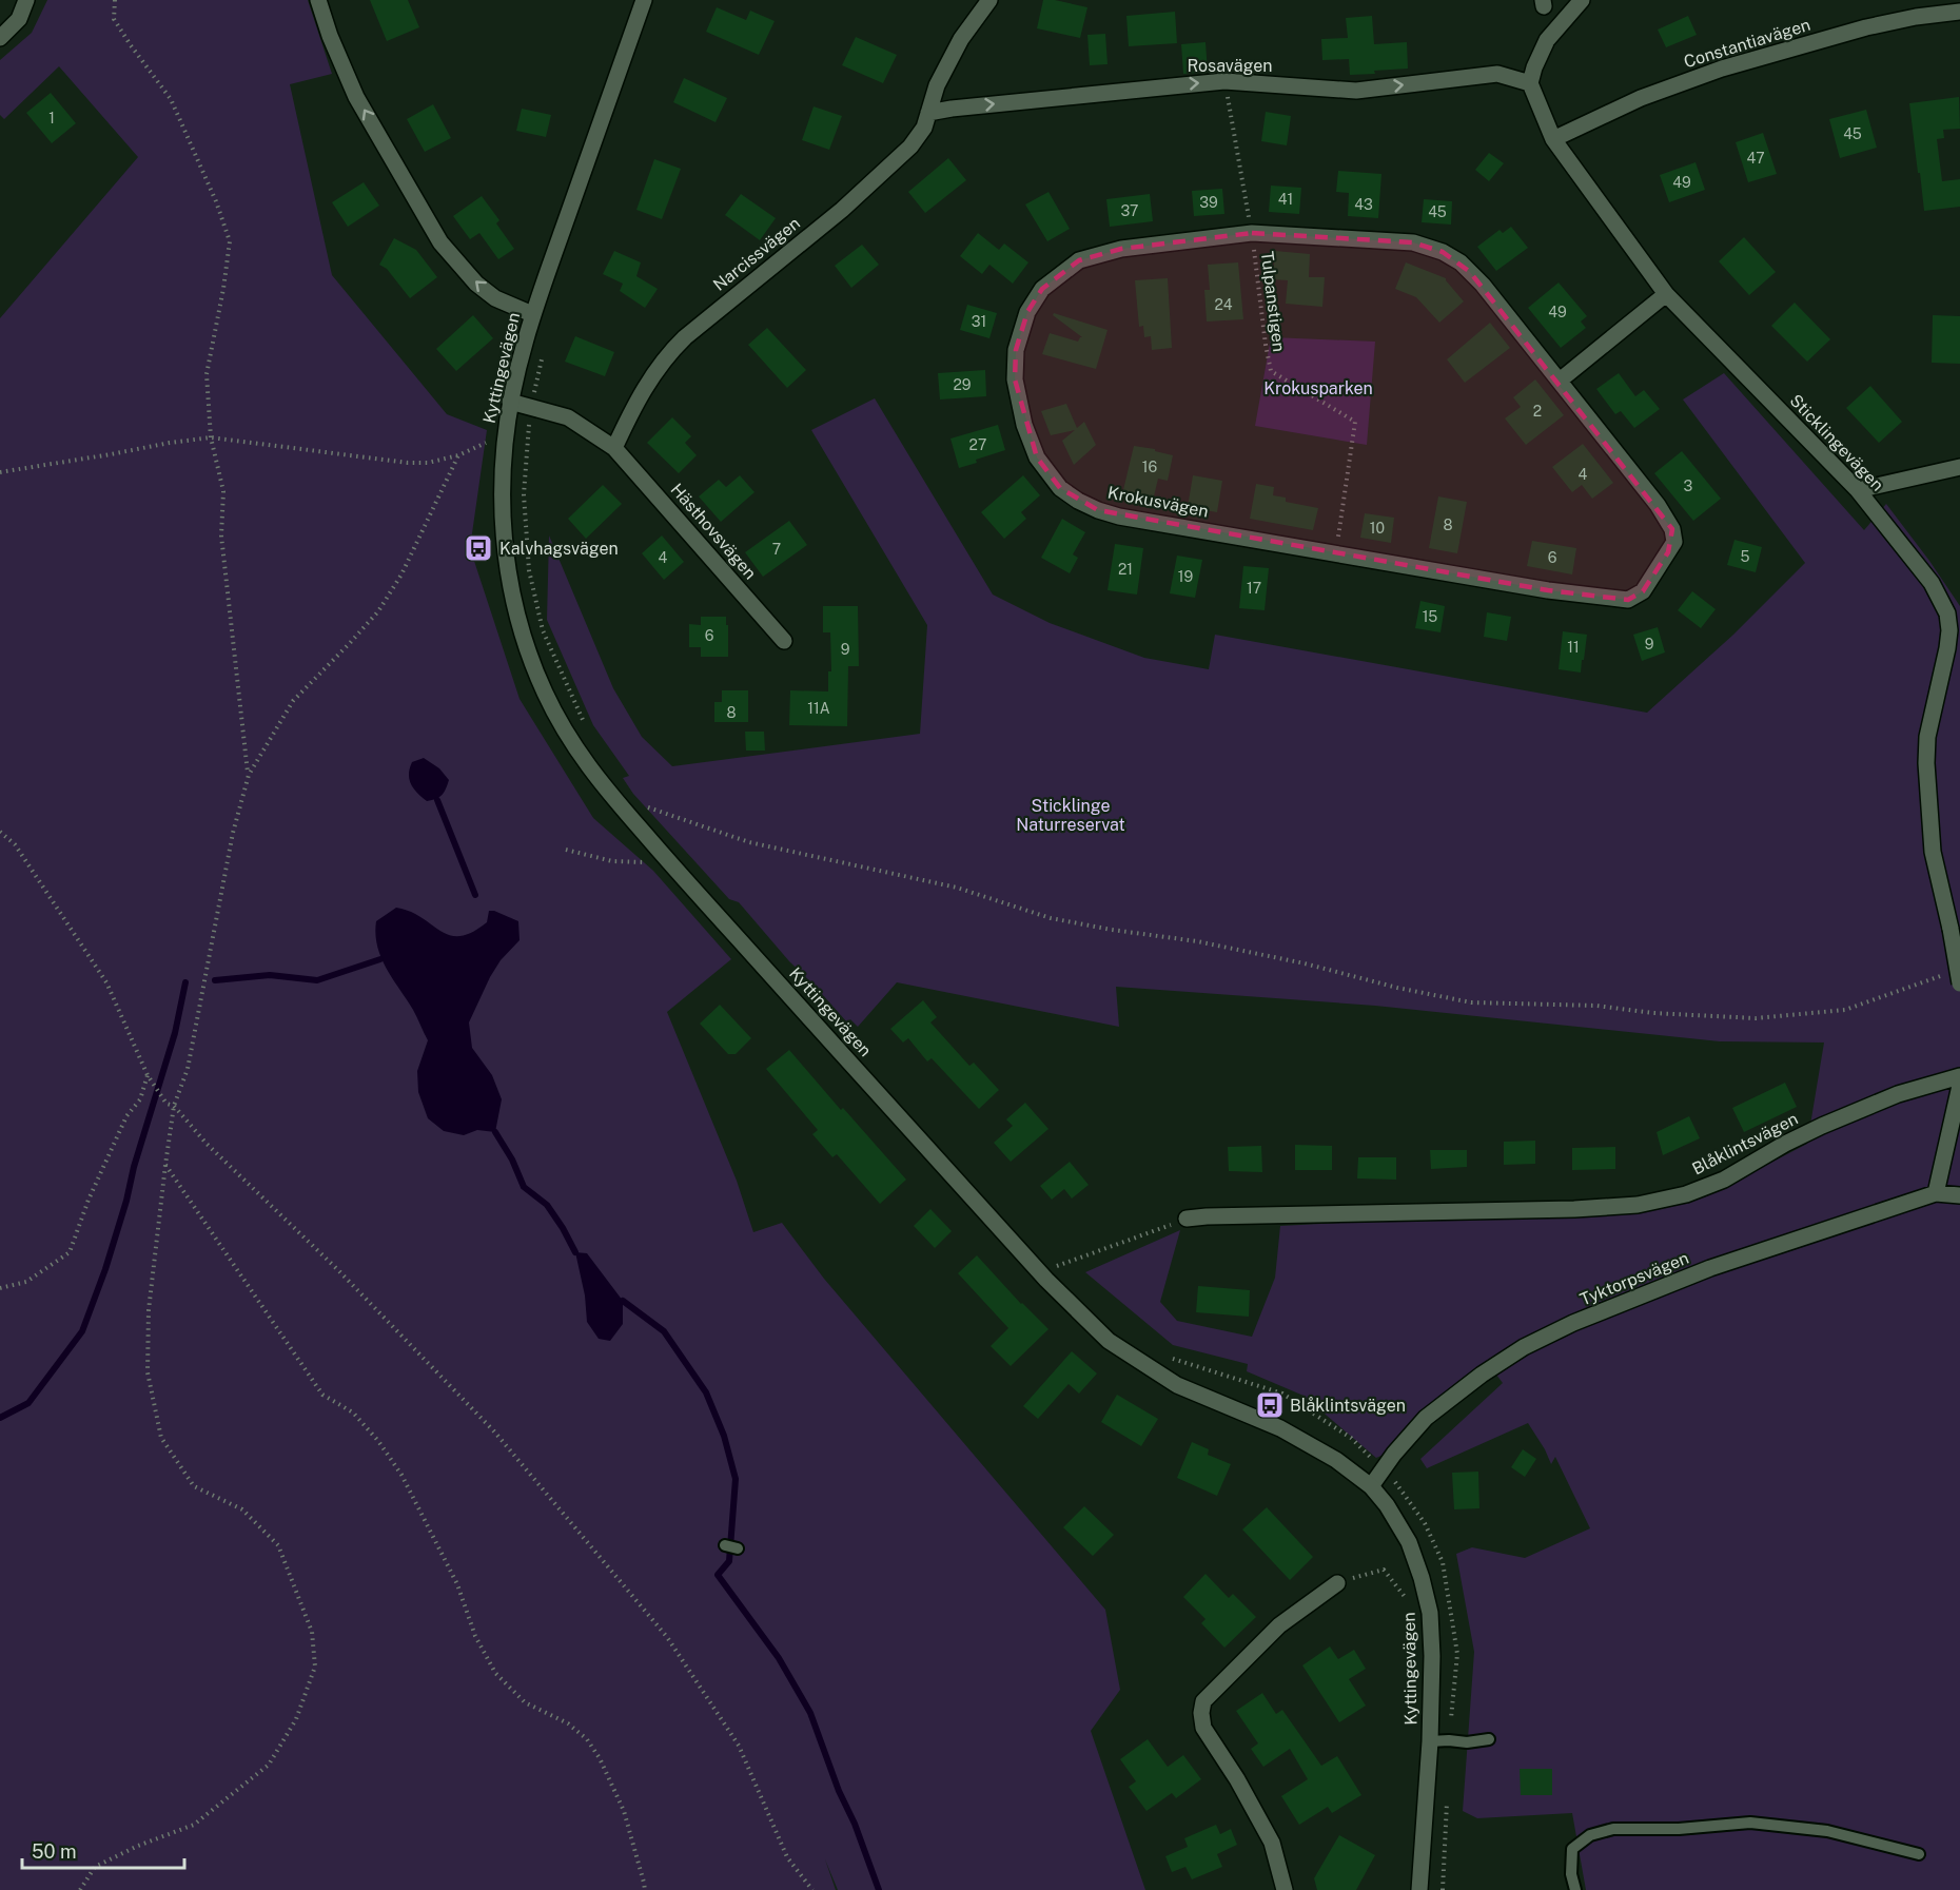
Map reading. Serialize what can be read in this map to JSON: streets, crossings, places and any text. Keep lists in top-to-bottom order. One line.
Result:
{"streets":{"street":["Constantiavägen","Rosavägen","Narcissvägen","Kyttingevägen","Sticklingevägen","Krokusvägen","Hästhovsvägen","Blåklintsvägen","Tyktorpsvägen"],"path":["Tulpanstigen"]},"crossings":[["Constantiavägen","Sticklingevägen"],["Rosavägen","Narcissvägen"],["Rosavägen","Tulpanstigen"],["Rosavägen","Sticklingevägen"],["Narcissvägen","Hästhovsvägen"],["Tulpanstigen","Krokusvägen"],["Kyttingevägen","Tyktorpsvägen"]],"one_way":["Rosavägen"],"parks":["Krokusparken","Sticklinge Naturreservat"],"places":{"bus stop":["Kalvhagsvägen","Blåklintsvägen"]},"house_numbers":["1","45","47","49","41","39","43","37","45","24","49","31","29","2","27","16","4","3","8","10","7","5","4","6","21","19","17","15","6","9","11","9","11A","8"],"scale_bar":"50 m"}
